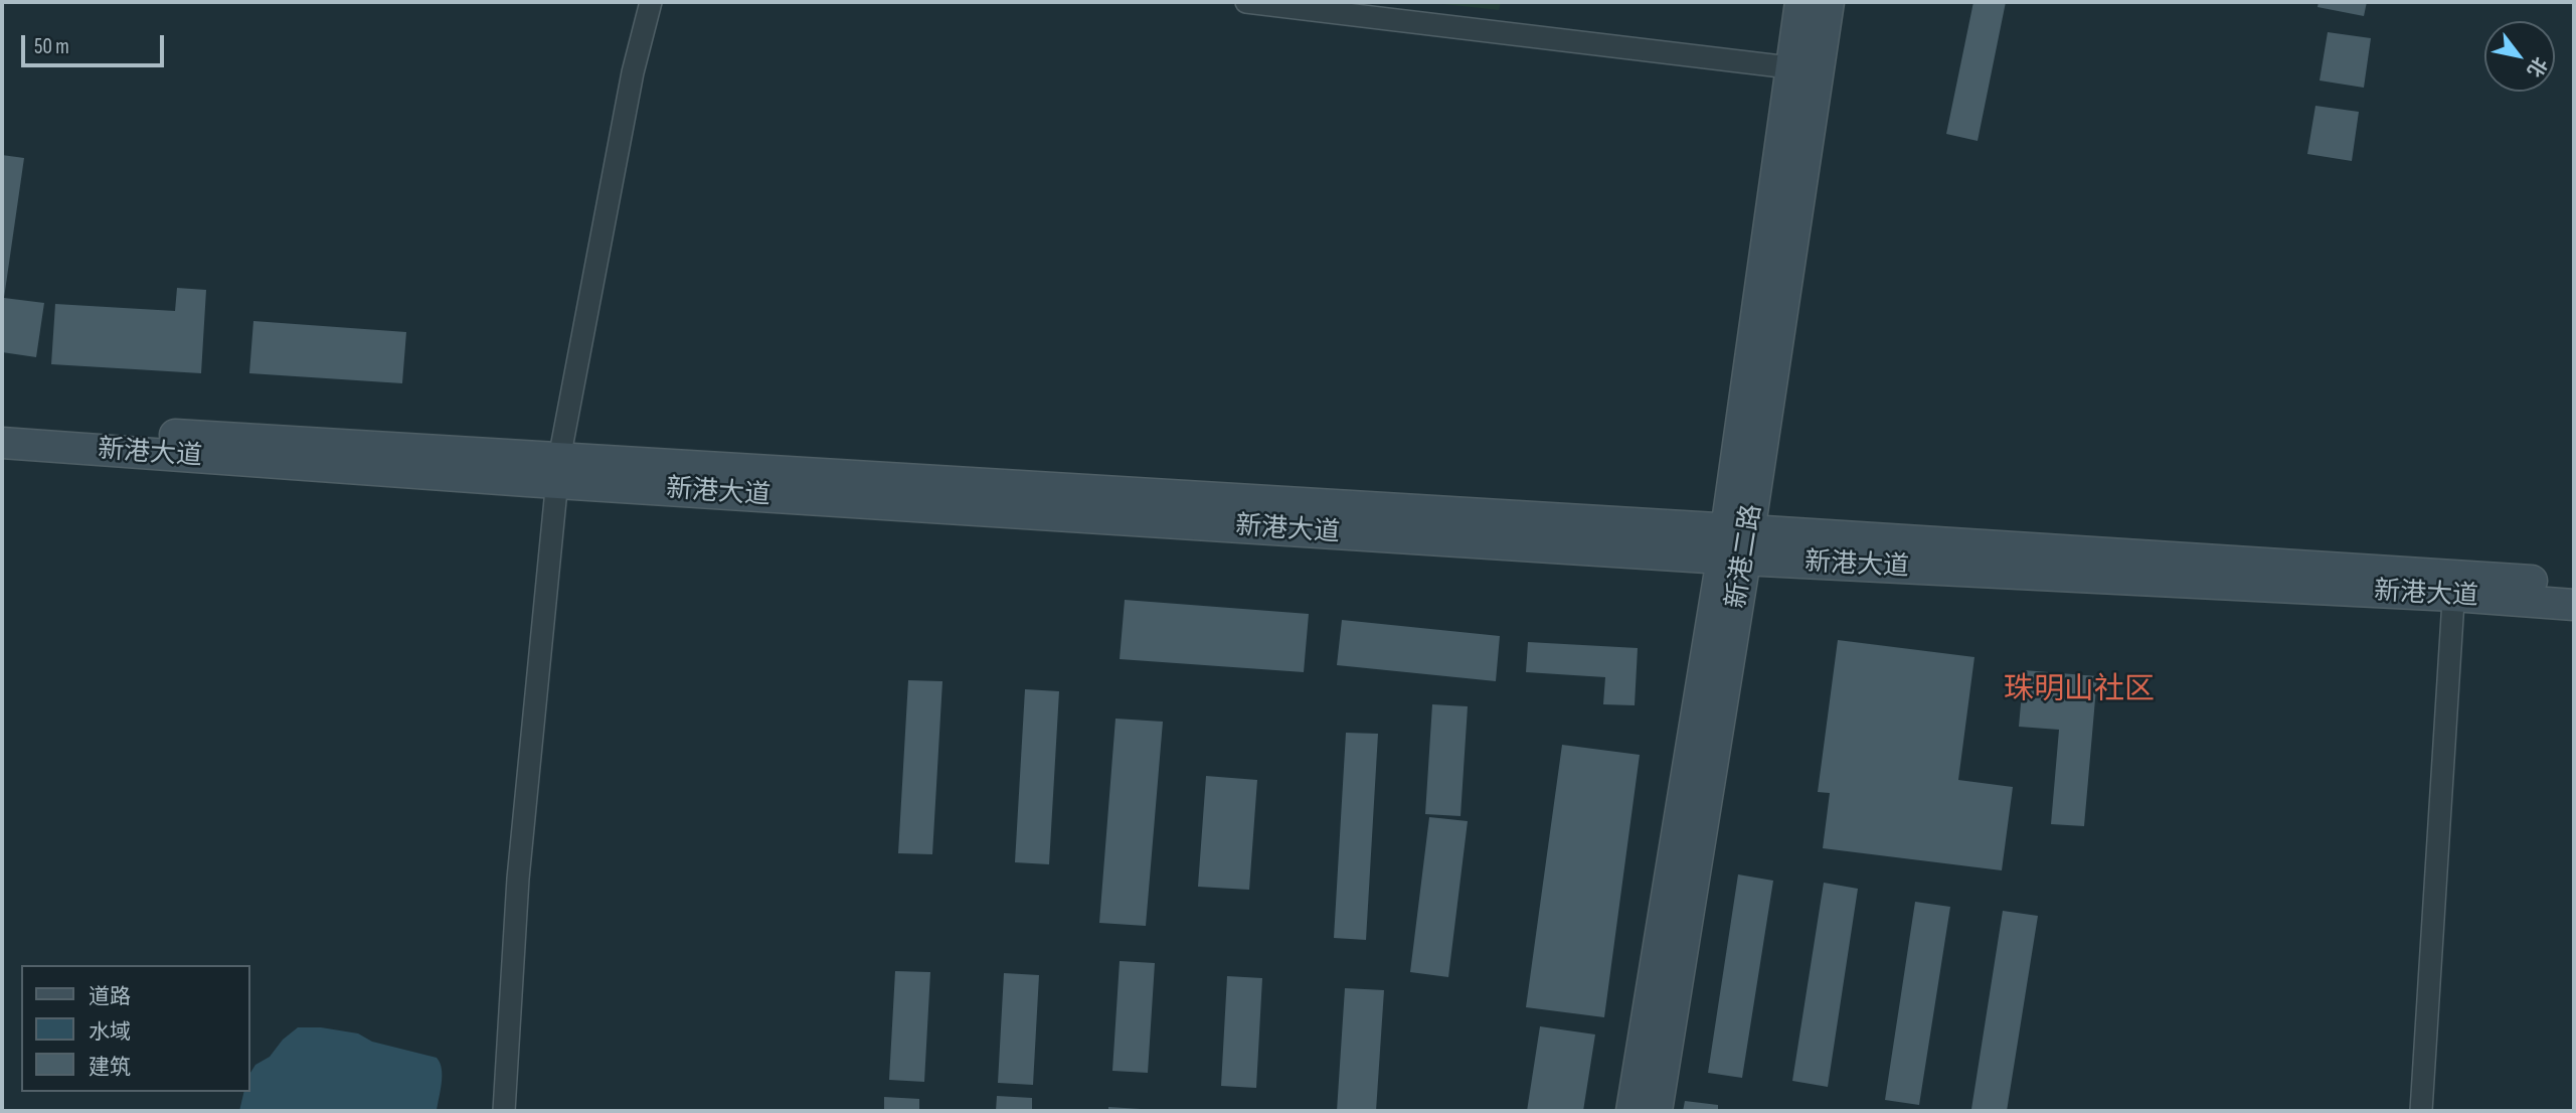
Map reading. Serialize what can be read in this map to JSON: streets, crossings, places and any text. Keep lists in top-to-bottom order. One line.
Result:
{"streets":{"main road":["新港大道","新港二路"]},"crossings":[["新港大道","新港二路"]],"districts":["珠明山社区"],"legend":["道路","水域","建筑"],"scale_bar":"50 m","north":"bottom right"}
